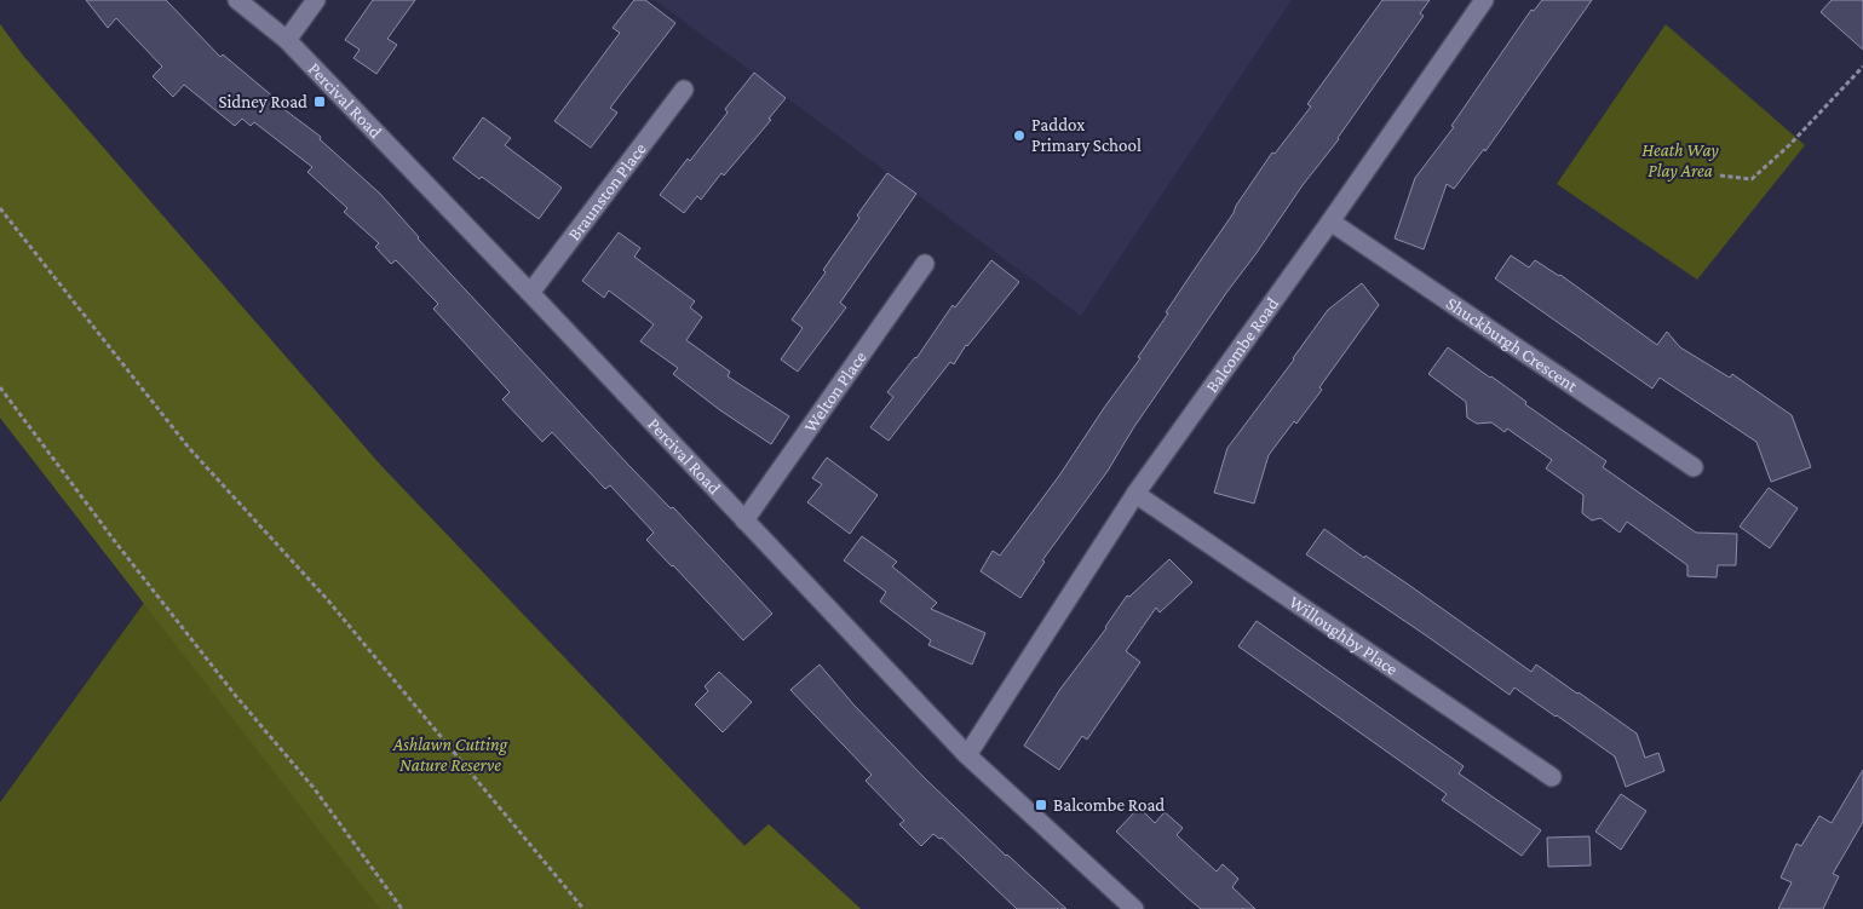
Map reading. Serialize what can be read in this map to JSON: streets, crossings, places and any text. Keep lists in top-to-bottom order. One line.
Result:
{"streets":{"street":["Percival Road","Braunston Place","Shuckburgh Crescent","Balcombe Road","Welton Place","Willoughby Place"]},"crossings":[["Percival Road","Braunston Place"],["Percival Road","Balcombe Road"],["Percival Road","Welton Place"],["Shuckburgh Crescent","Balcombe Road"],["Balcombe Road","Willoughby Place"]],"parks":["Heath Way Play Area","Ashlawn Cutting Nature Reserve"],"places":{"transit":["Sidney Road","Balcombe Road"],"other":["Paddox Primary School"]}}
